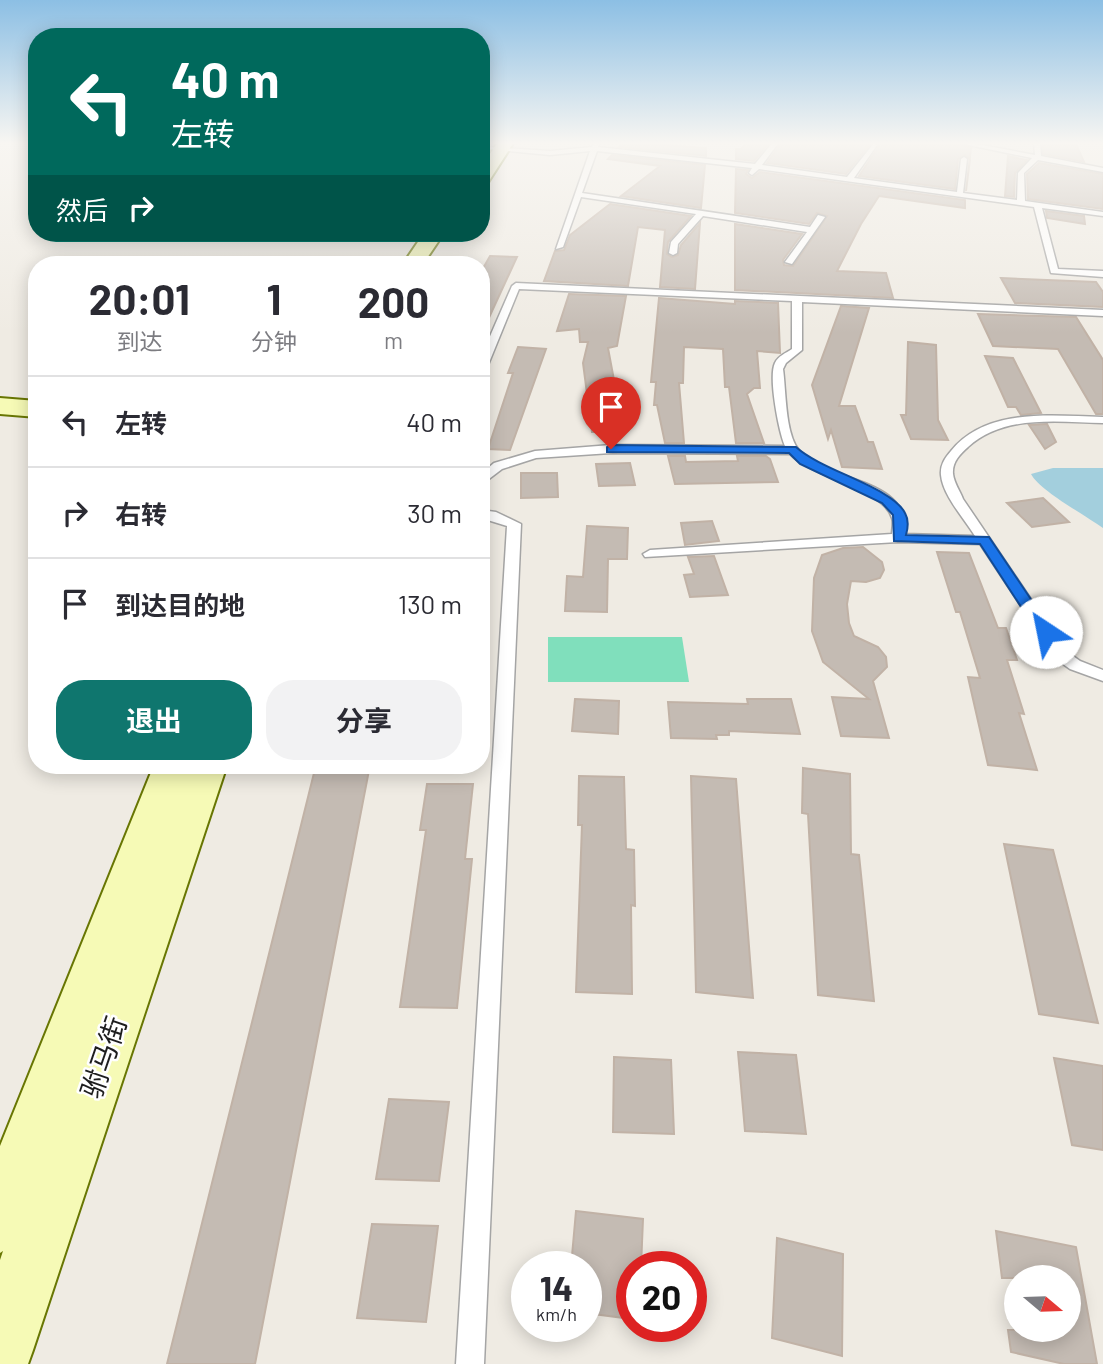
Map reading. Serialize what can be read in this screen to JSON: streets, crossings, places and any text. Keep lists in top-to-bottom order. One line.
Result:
{"streets":{"main road":["驸马街"]},"north":"right","page":{"turn":["40 m","左转"],"then":"然后","eta":["20:01","到达","1","分钟","200","m"],"list":[{"name":"左转","value":"40 m"},{"name":"右转","value":"30 m"},{"name":"到达目的地","value":"130 m"}],"buttons":["退出","分享"],"speed":"14 km/h","limit":"20"}}
